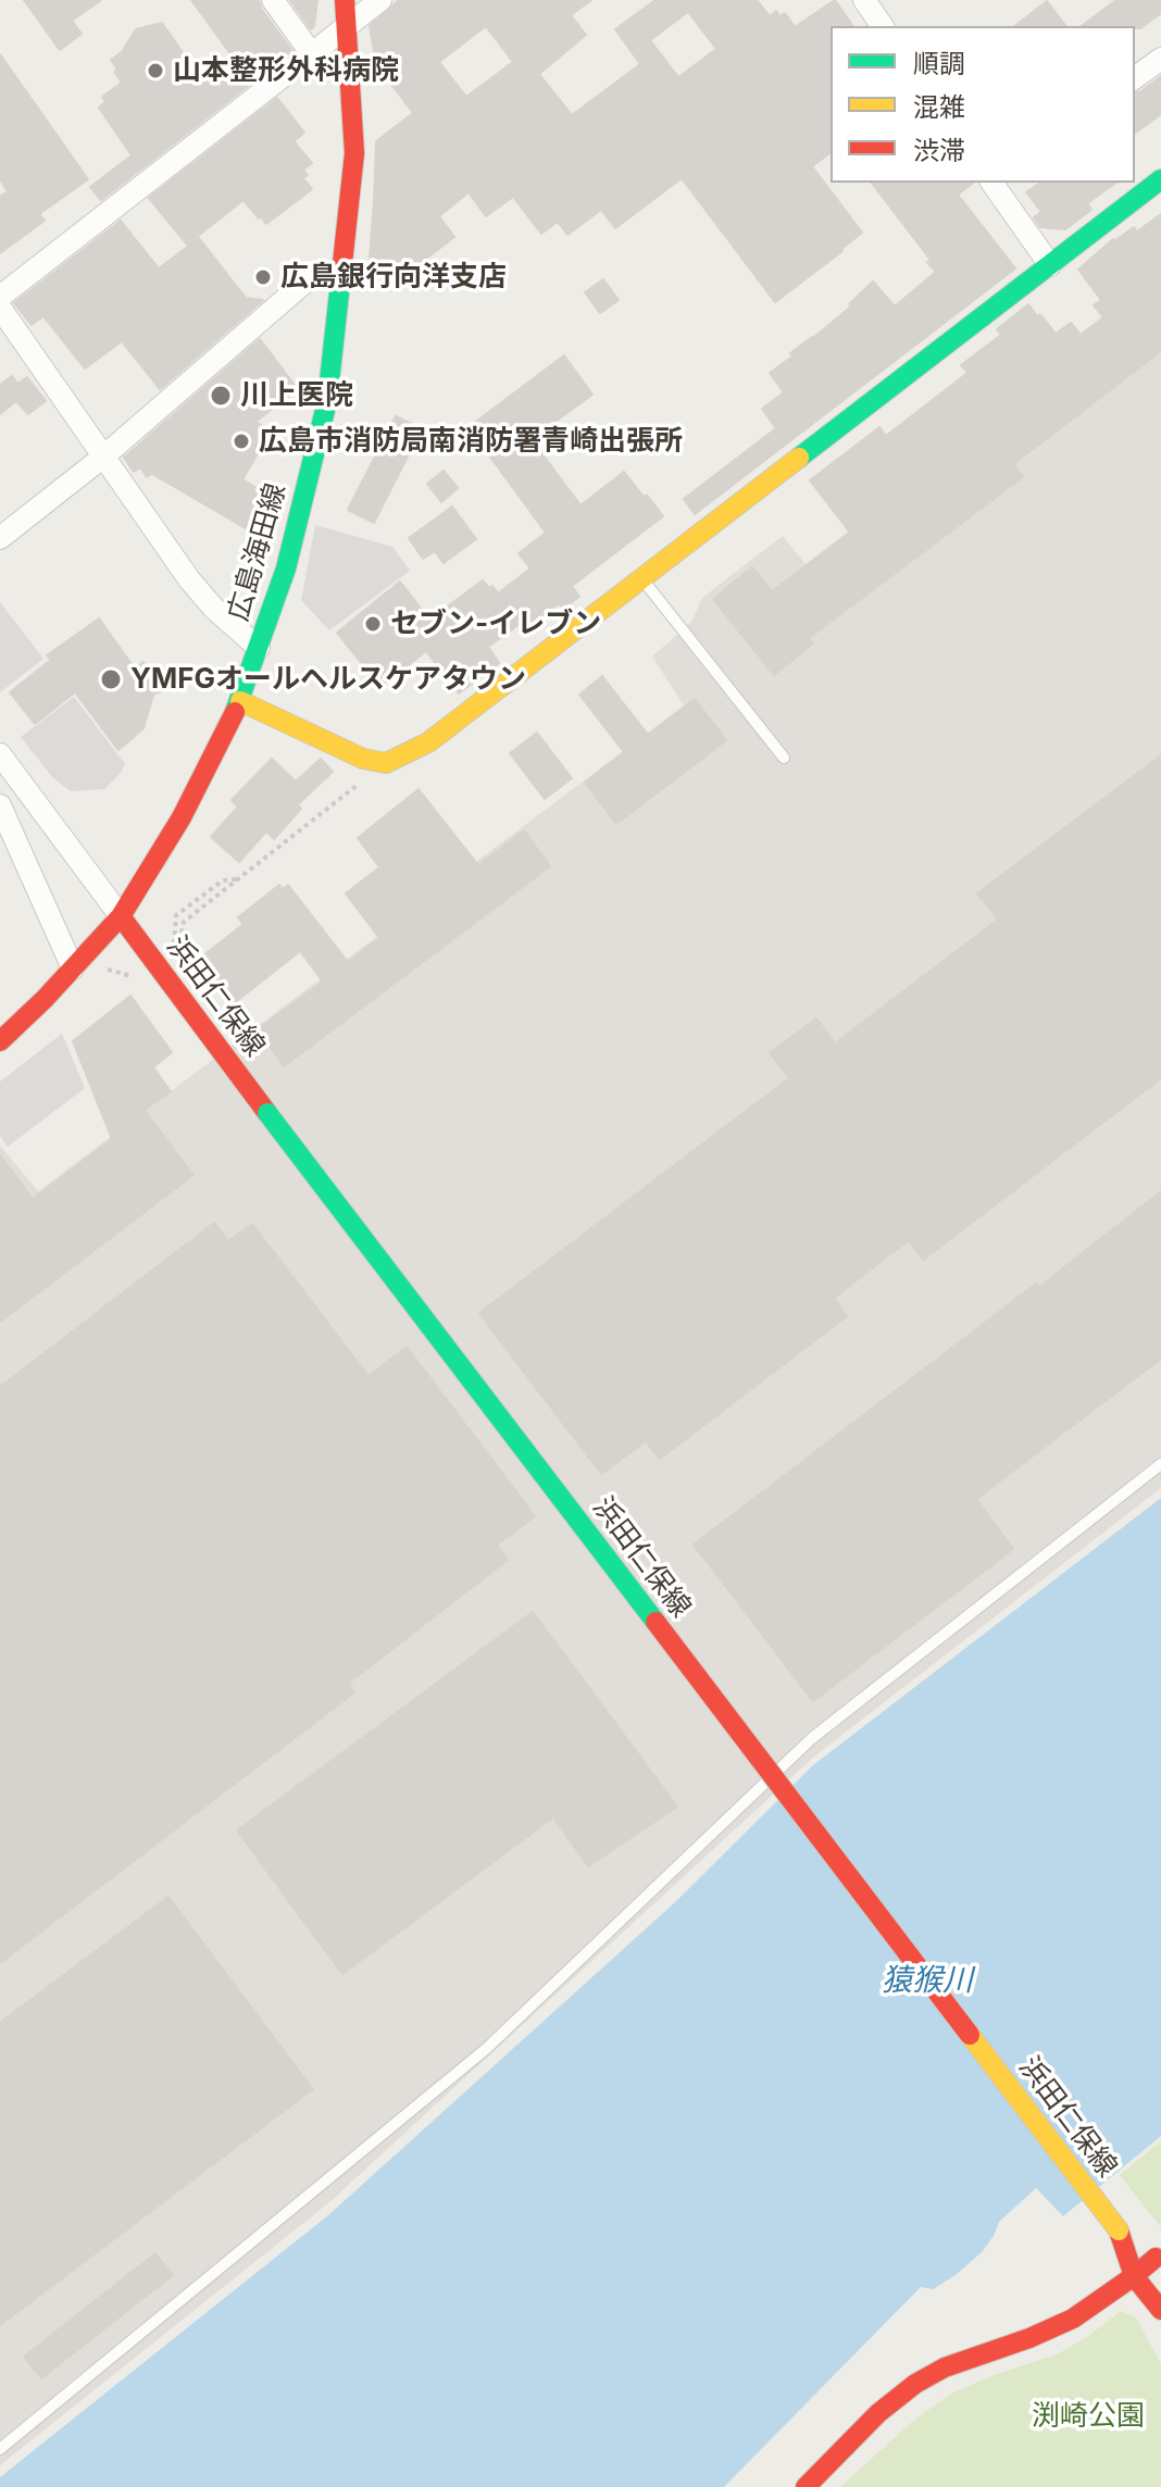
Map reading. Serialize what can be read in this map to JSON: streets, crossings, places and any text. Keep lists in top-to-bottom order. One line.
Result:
{"streets":{"main road":["広島海田線","浜田仁保線"]},"crossings":[["広島海田線","浜田仁保線"]],"water":["猿猴川"],"parks":["渕崎公園"],"places":["山本整形外科病院","広島銀行向洋支店","川上医院","広島市消防局南消防署青崎出張所","セブン-イレブン","YMFGオールヘルスケアタウン"],"legend":["順調","混雑","渋滞"]}
